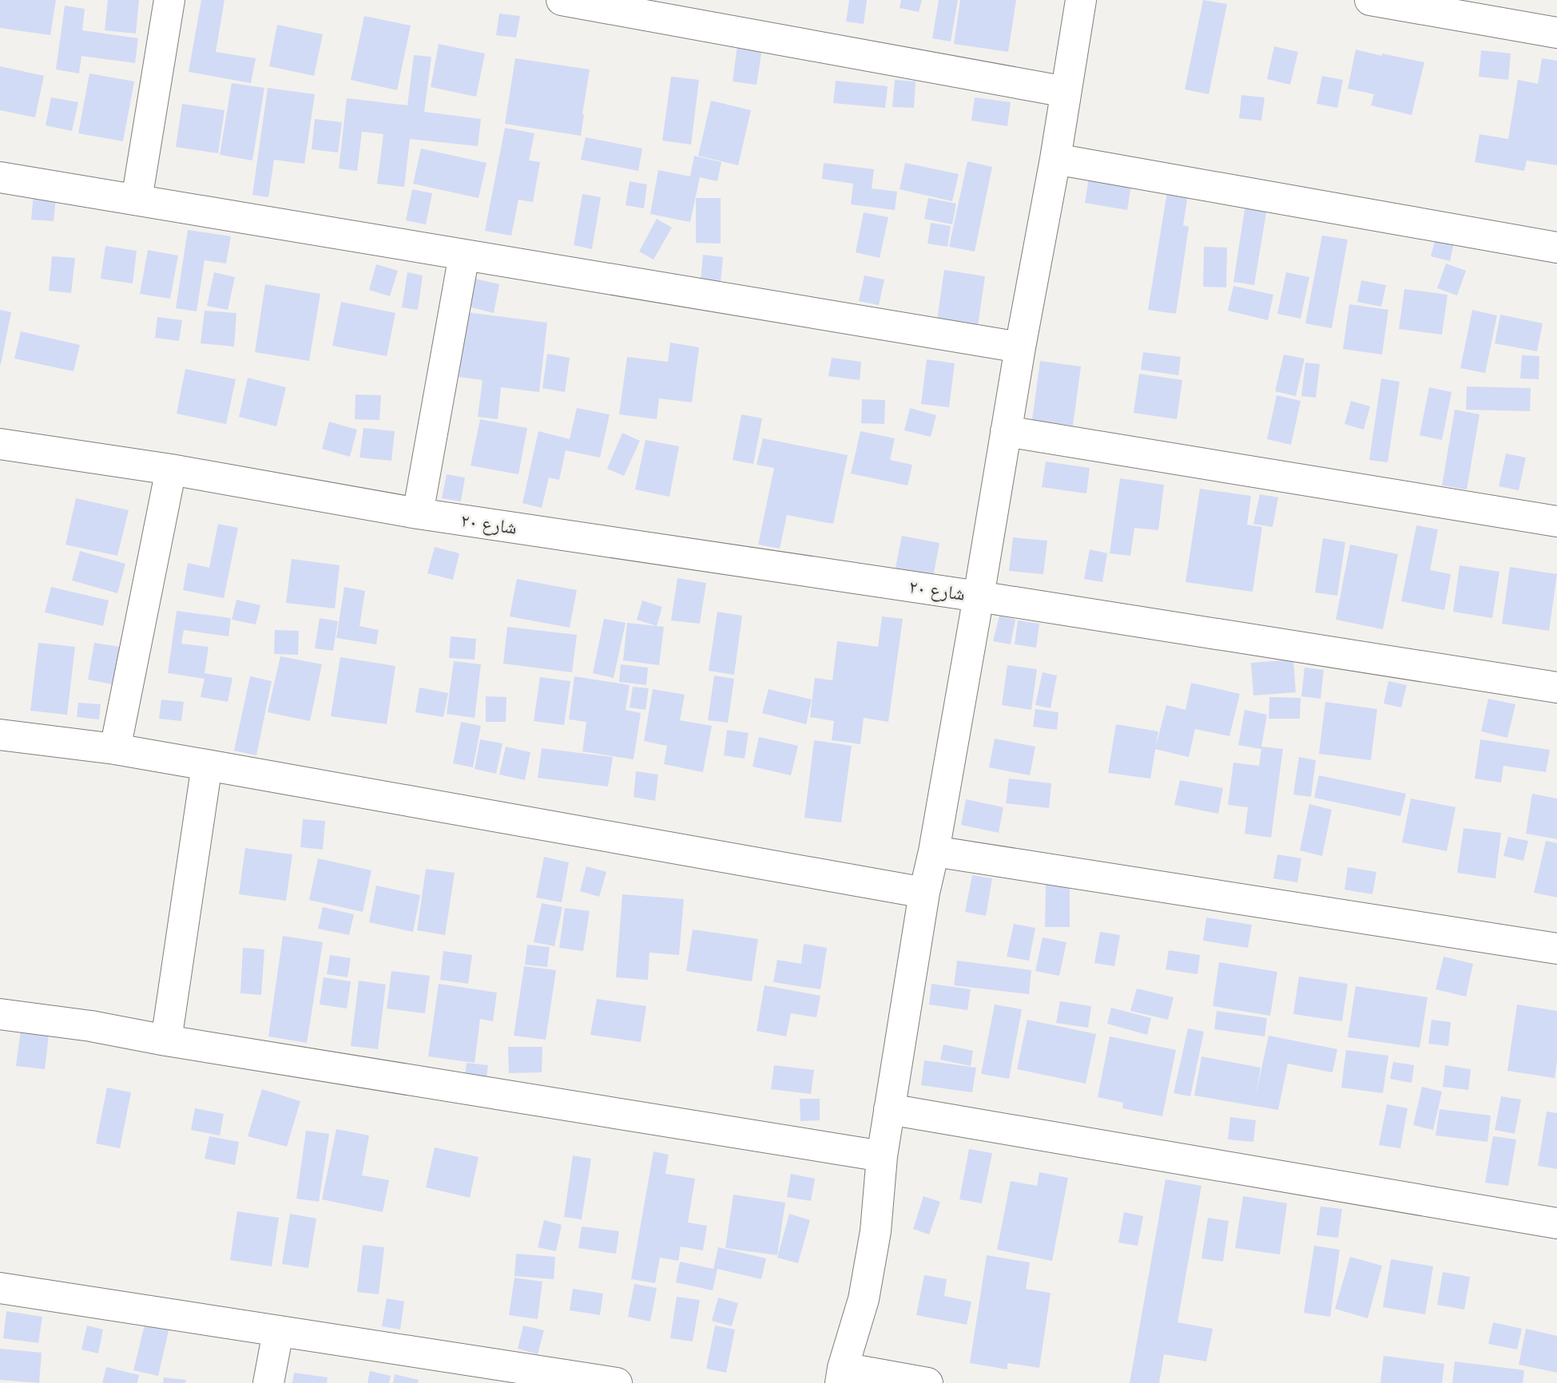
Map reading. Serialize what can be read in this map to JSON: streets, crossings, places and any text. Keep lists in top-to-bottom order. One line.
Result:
{"streets":{"street":["شارع ٢٠"]}}
